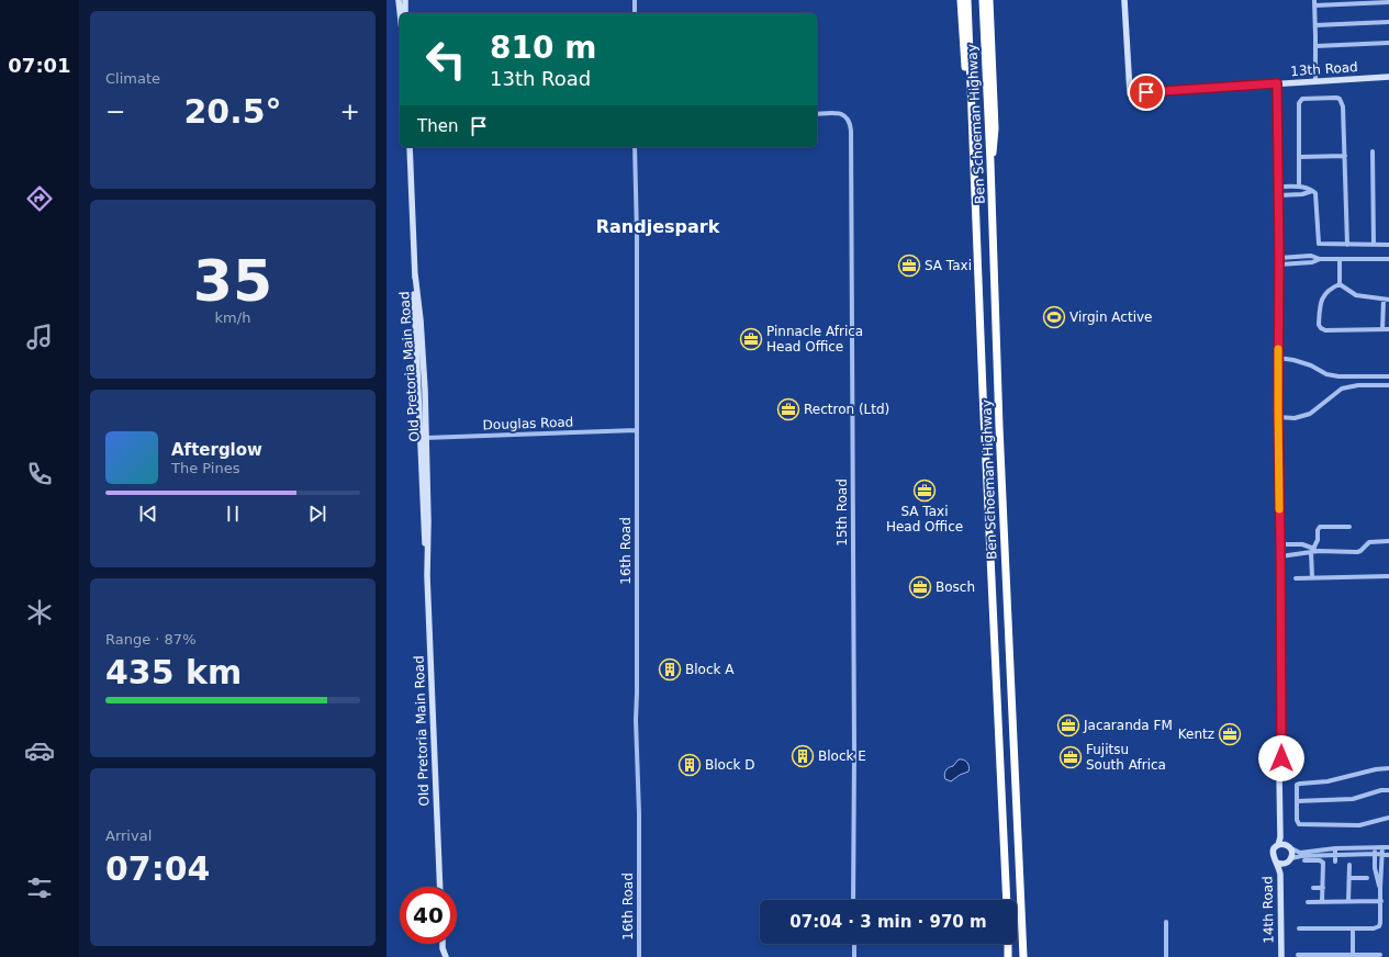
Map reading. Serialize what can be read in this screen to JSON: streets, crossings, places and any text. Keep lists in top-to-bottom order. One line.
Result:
{"streets":{"highway":["Ben Schoeman Highway"],"street":["13th Road","Old Pretoria Main Road","Douglas Road","15th Road","16th Road","14th Road"]},"crossings":[["Old Pretoria Main Road","Douglas Road"],["Douglas Road","16th Road"]],"districts":["Randjespark"],"places":{"office":["SA Taxi","Pinnacle Africa Head Office","Rectron (Ltd)","SA Taxi Head Office","Bosch","Jacaranda FM","Kentz","Fujitsu South Africa"],"sports":["Virgin Active"],"building":["Block A","Block E","Block D"]},"page":{"tabs":"07:01","tile":["Climate",["35","km/h"],["Range · 87%","435 km"],["Arrival","07:04"]],"turn":["810 m","13th Road"],"heat":["−","20.5°","+"],"then":"Then","song":["Afterglow","The Pines"],"limit":"40","trip":"07:04 · 3 min · 970 m"}}
